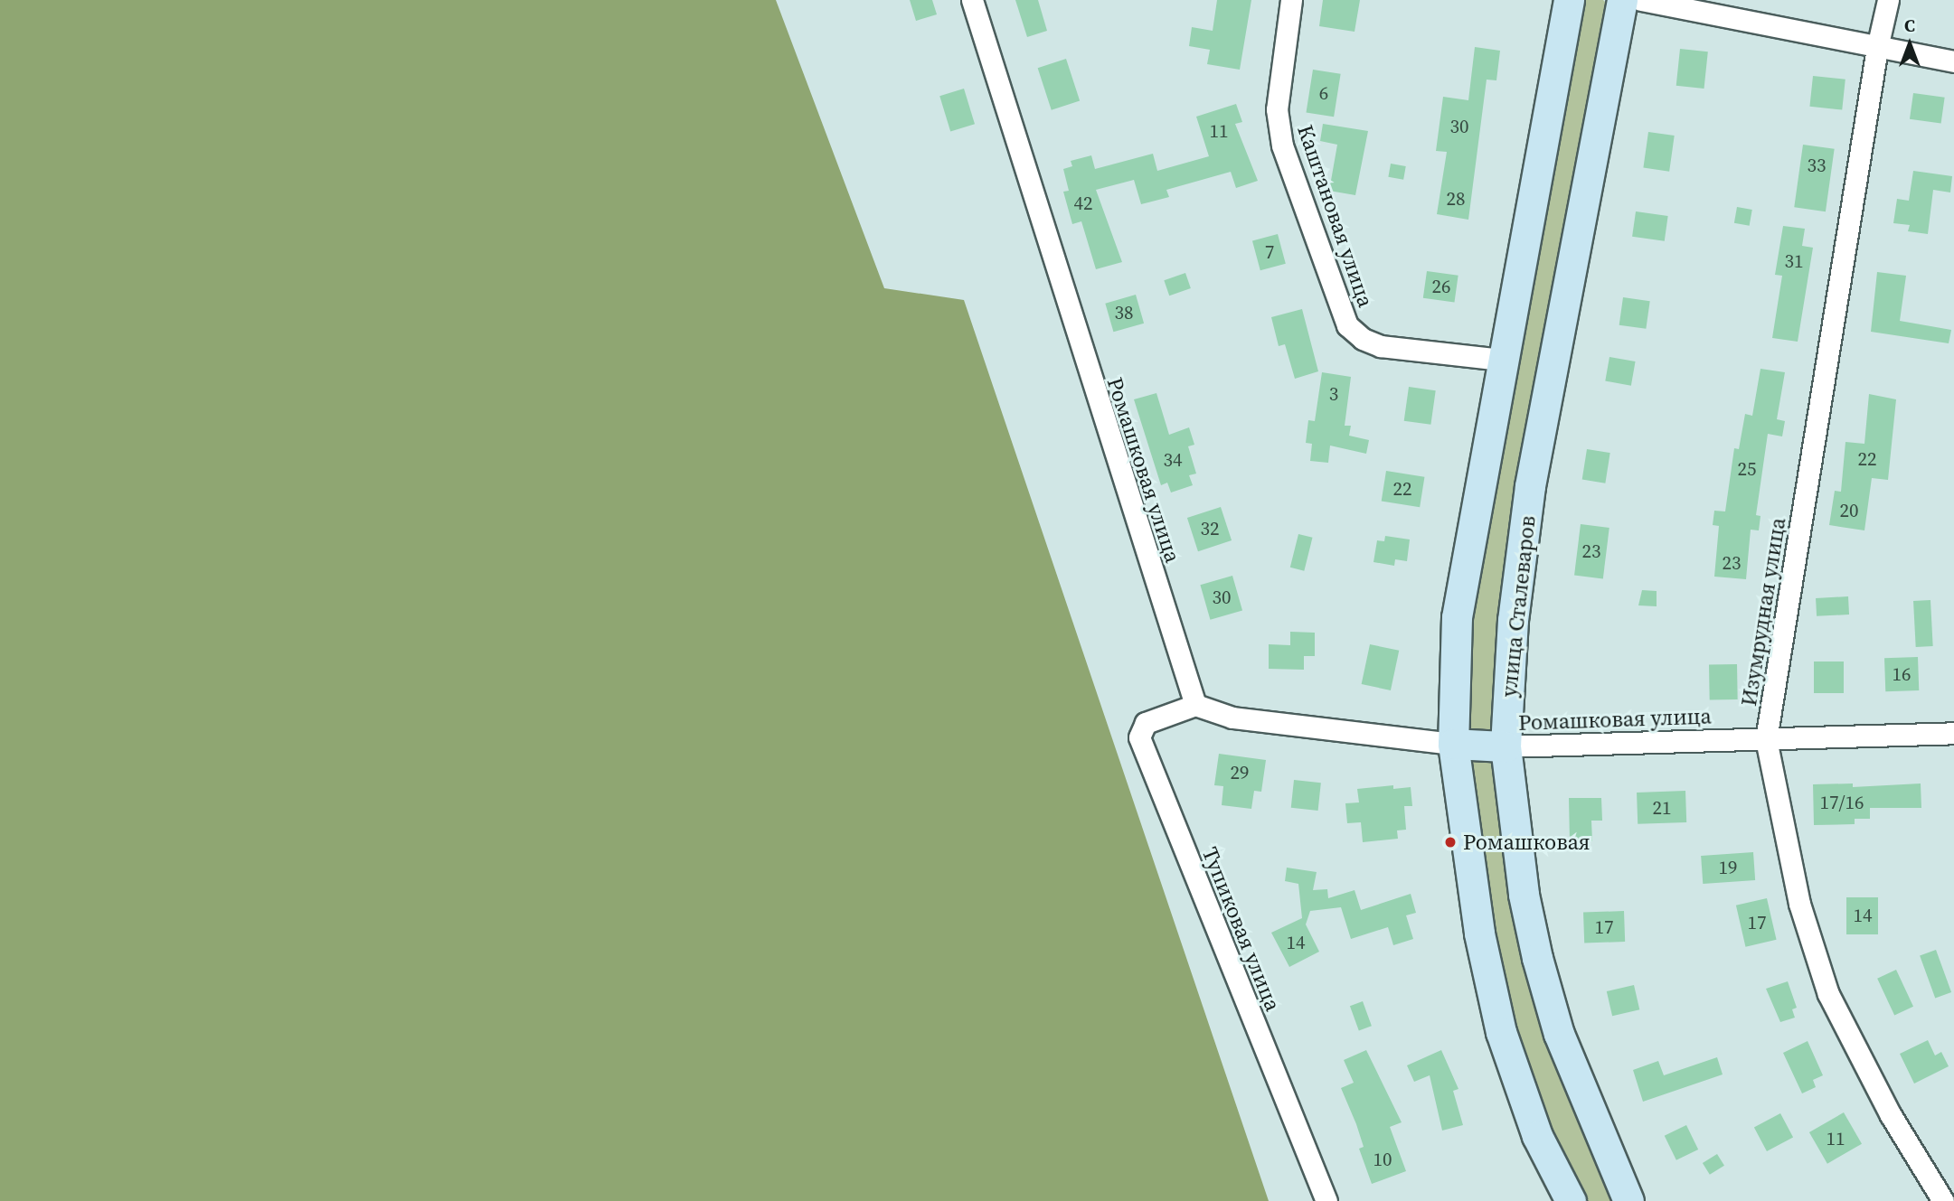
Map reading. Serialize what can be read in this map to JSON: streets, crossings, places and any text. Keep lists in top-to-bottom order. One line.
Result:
{"streets":{"main road":["улица Сталеваров"],"street":["Каштановая улица","Ромашковая улица","Изумрудная улица","Тупиковая улица"]},"crossings":[["Ромашковая улица","улица Сталеваров"],["Ромашковая улица","Изумрудная улица"],["Ромашковая улица","Тупиковая улица"]],"places":["Ромашковая"],"house_numbers":["6","30","11","33","28","42","7","31","26","38","3","22","34","25","22","20","32","23","23","30","16","29","17/16","21","19","14","17","17","14","11","10"],"north":"top"}
